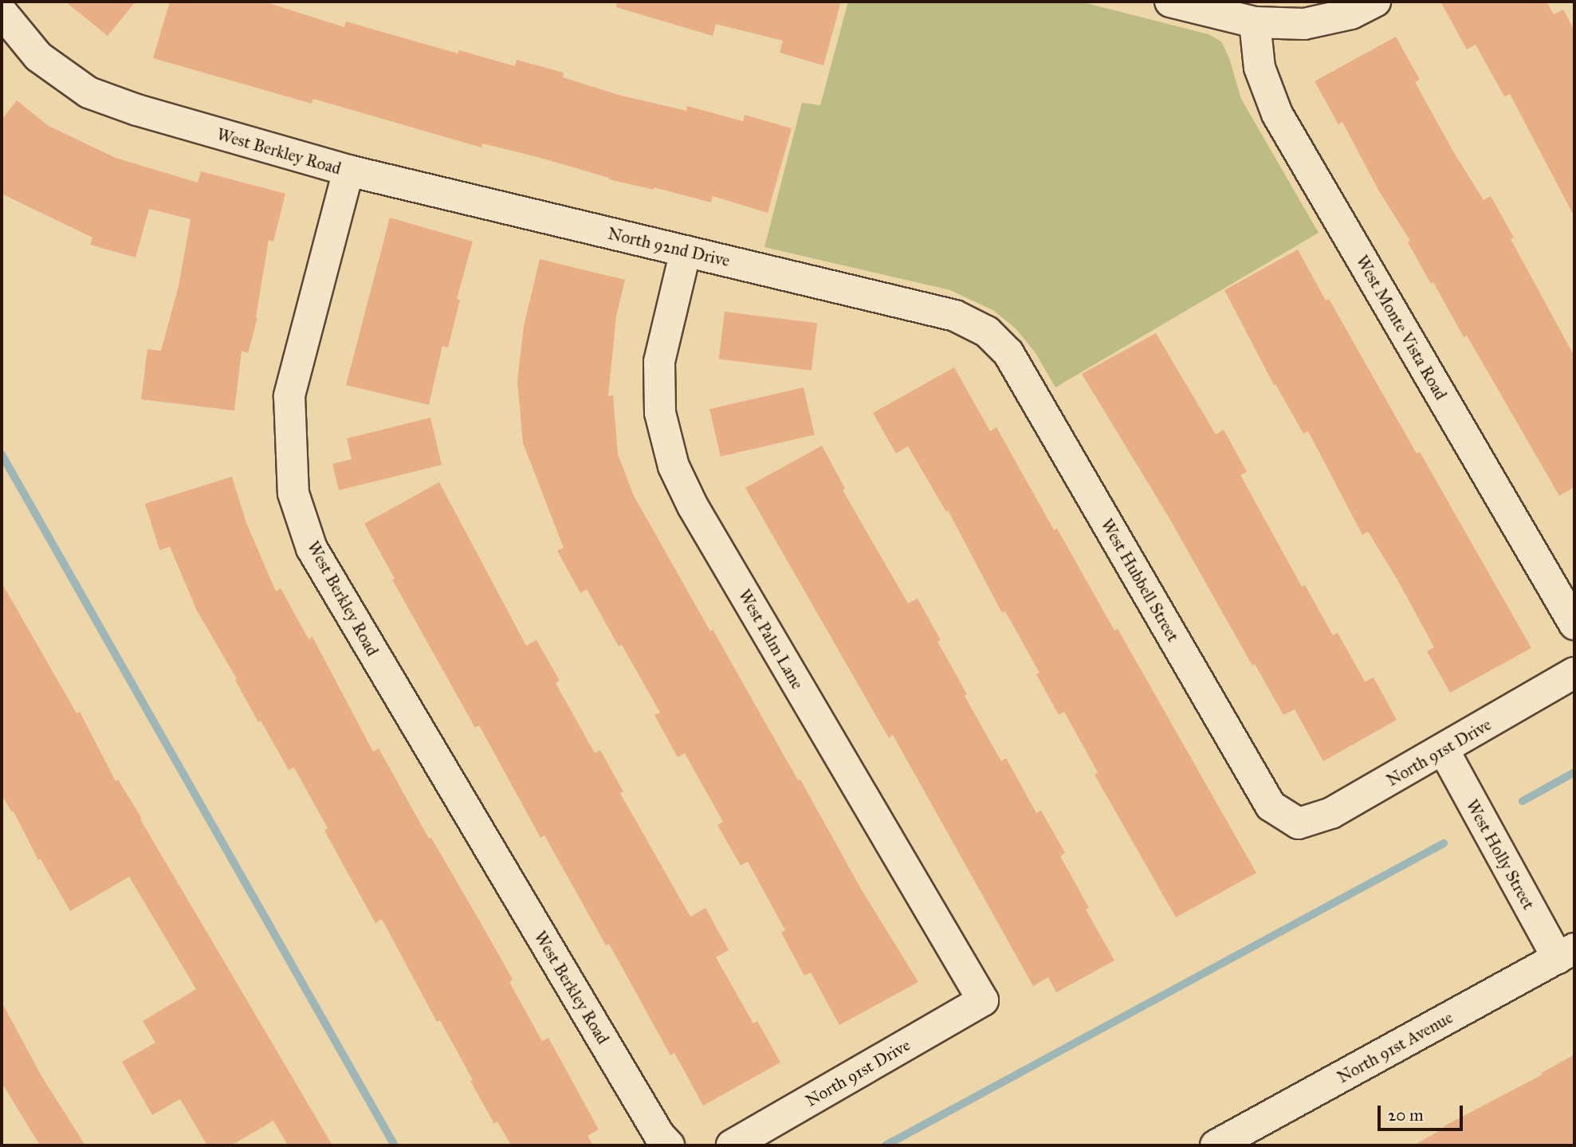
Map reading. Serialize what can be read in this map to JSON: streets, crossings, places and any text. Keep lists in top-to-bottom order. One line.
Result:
{"streets":{"street":["West Berkley Road","North 92nd Drive","West Monte Vista Road","West Hubbell Street","West Palm Lane","North 91st Drive","West Holly Street","North 91st Avenue"]},"crossings":[["West Berkley Road","North 92nd Drive"],["North 92nd Drive","West Hubbell Street"],["North 92nd Drive","West Palm Lane"],["West Hubbell Street","North 91st Drive"],["West Palm Lane","North 91st Drive"],["North 91st Drive","West Holly Street"],["West Holly Street","North 91st Avenue"]],"scale_bar":"20 m"}
